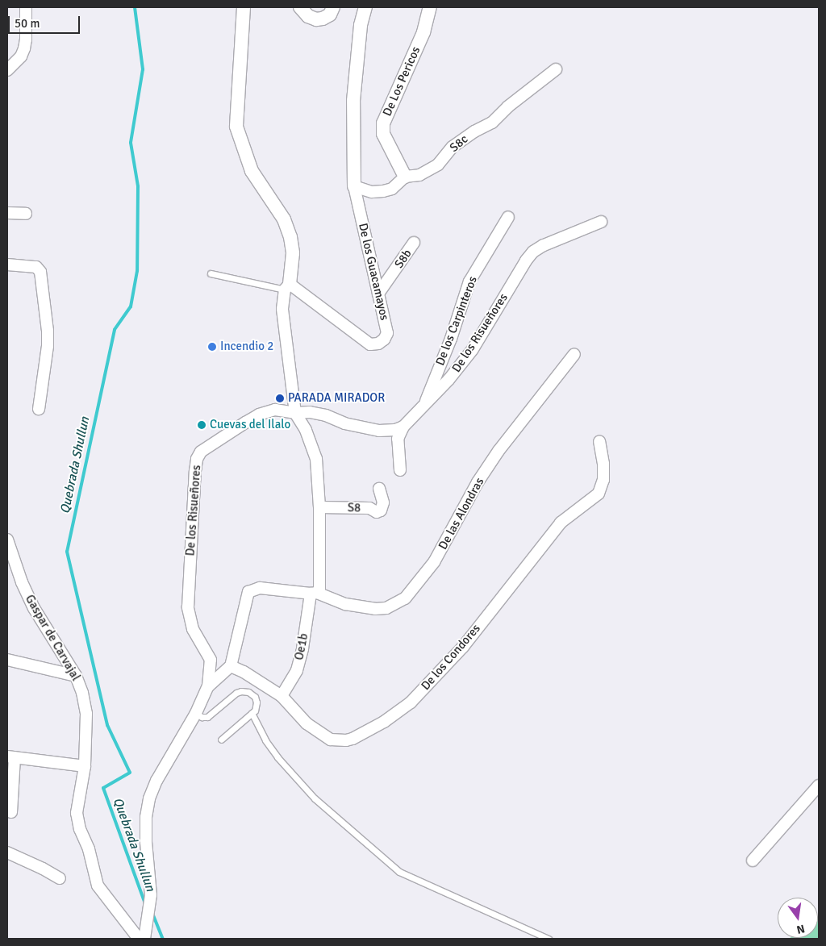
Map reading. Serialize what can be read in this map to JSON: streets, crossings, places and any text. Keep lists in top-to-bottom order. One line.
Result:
{"streets":{"street":["De Los Pericos","S8c","S8b","De los Guacamayos","De los Carpinteros","De los Risueñores","S8","De las Alondras","Gaspar de Carvajal","Oe1b","De los Condores"]},"crossings":[["De Los Pericos","S8c"],["S8c","De los Guacamayos"],["S8b","De los Guacamayos"],["De los Carpinteros","De los Risueñores"],["De las Alondras","Oe1b"],["Oe1b","De los Condores"]],"water":["Quebrada Shullun"],"places":["Incendio 2","PARADA MIRADOR","Cuevas del Ilalo"],"scale_bar":"50 m","north":"bottom"}
